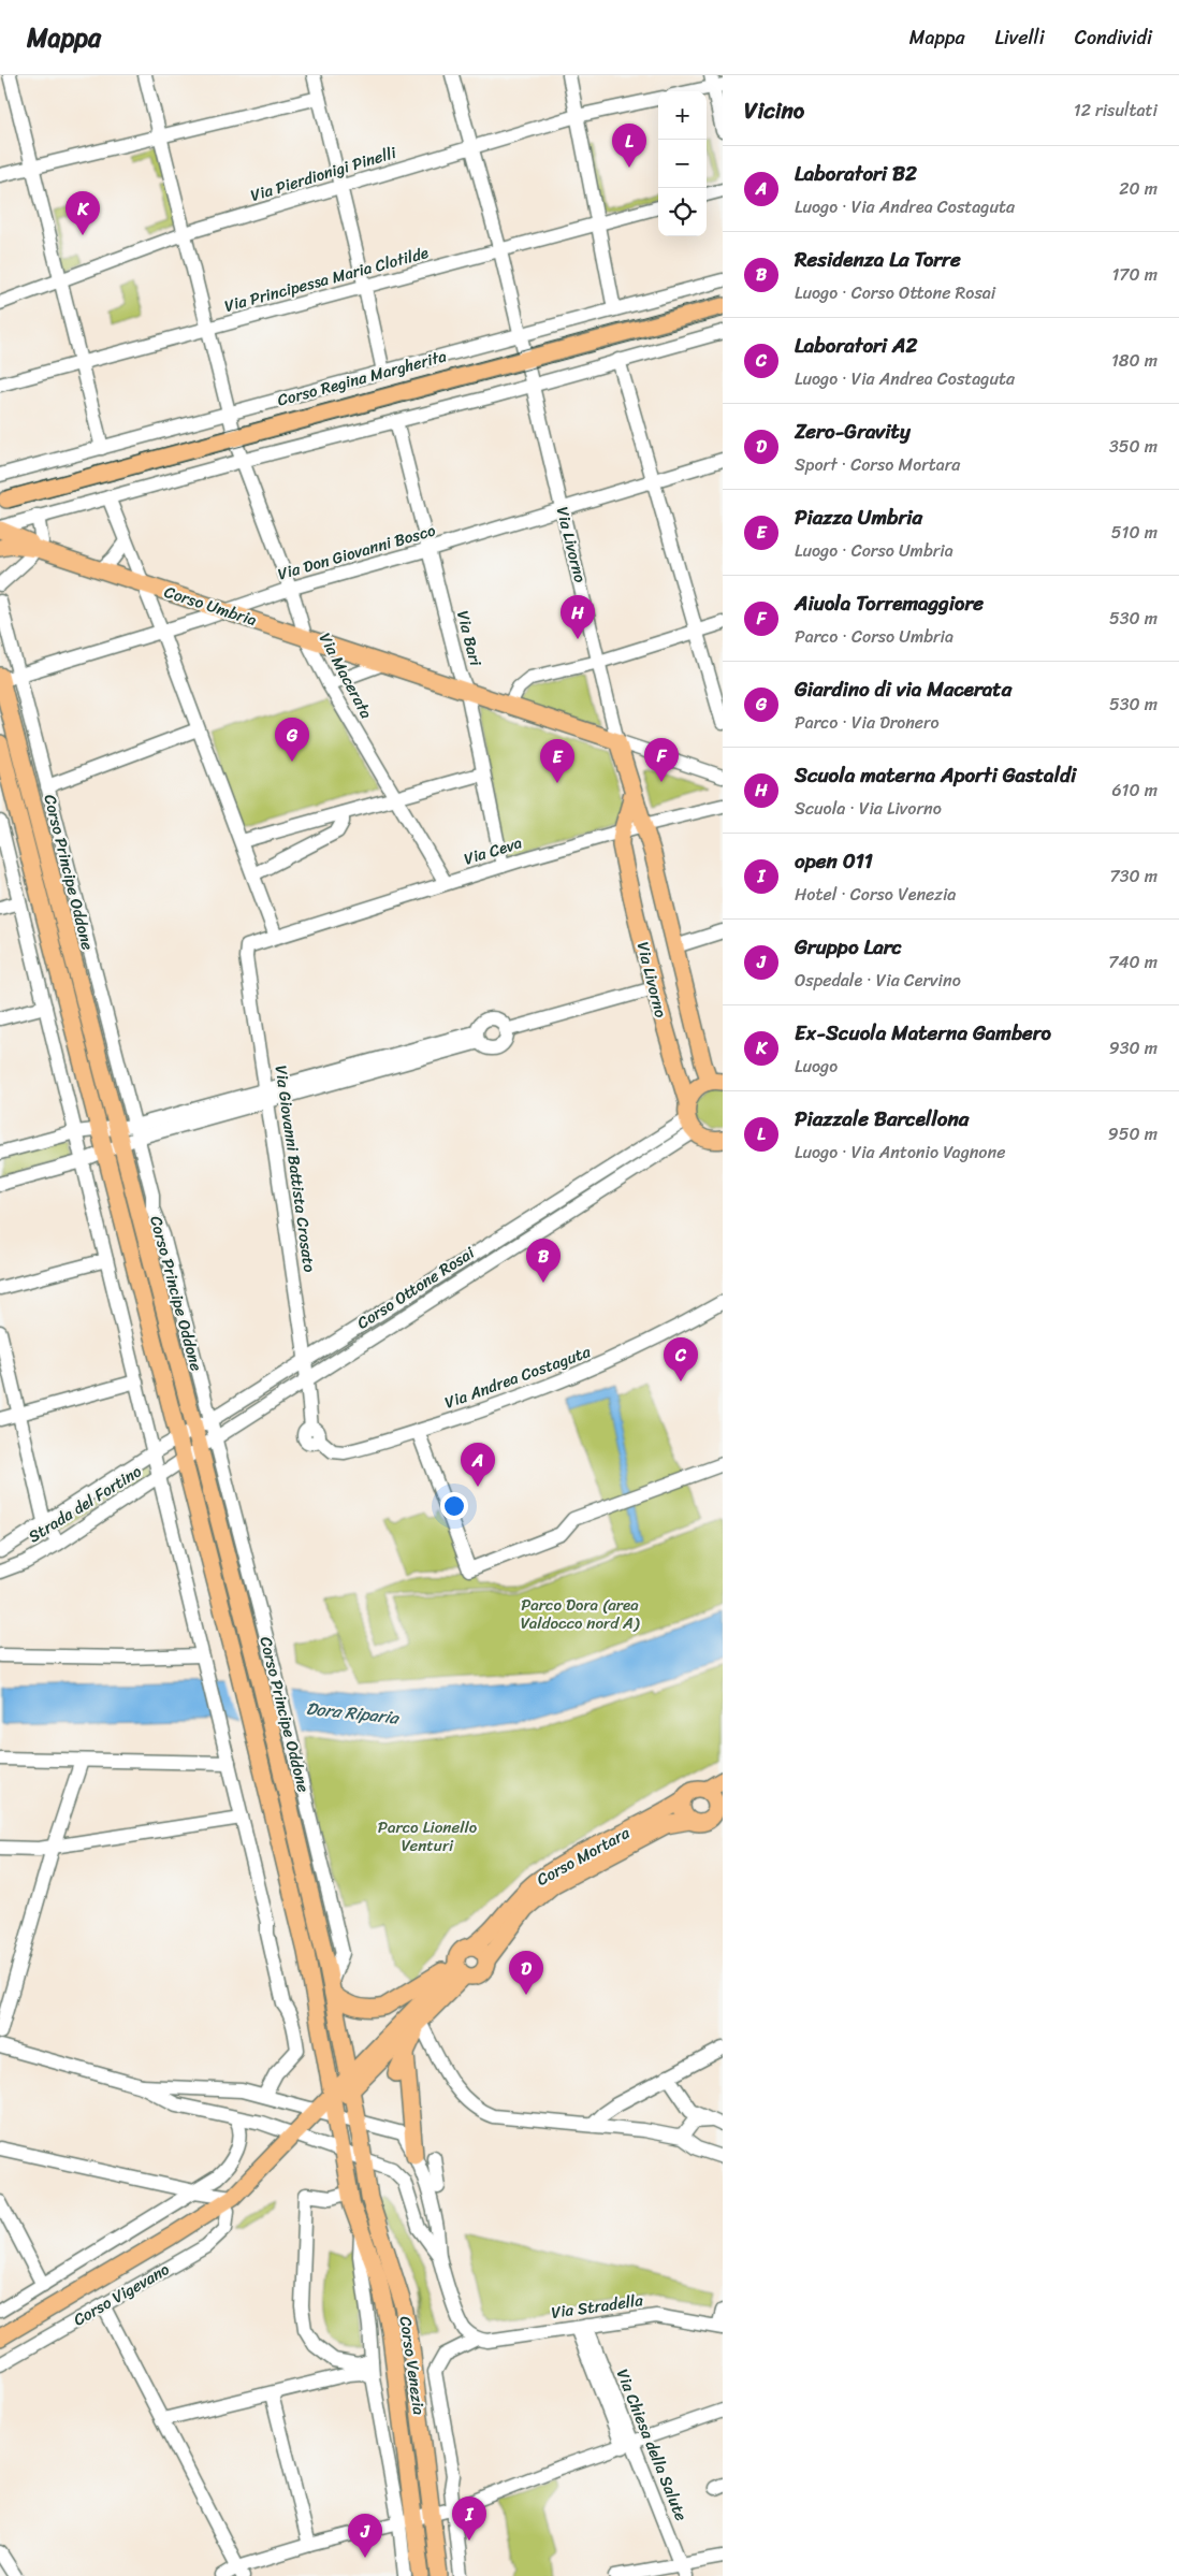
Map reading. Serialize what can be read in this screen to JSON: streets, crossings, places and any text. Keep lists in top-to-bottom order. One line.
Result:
{"streets":{"main road":["Corso Regina Margherita","Via Livorno","Corso Umbria","Corso Principe Oddone","Corso Mortara","Corso Vigevano","Corso Venezia"],"street":["Via Pierdionigi Pinelli","Via Principessa Maria Clotilde","Via Don Giovanni Bosco","Via Bari","Via Macerata","Via Ceva","Via Giovanni Battista Crosato","Corso Ottone Rosai","Via Andrea Costaguta","Strada del Fortino","Via Stradella","Via Chiesa della Salute"]},"crossings":[["Via Pierdionigi Pinelli","Via Livorno"],["Via Pierdionigi Pinelli","Via Macerata"],["Via Principessa Maria Clotilde","Via Livorno"],["Via Principessa Maria Clotilde","Via Macerata"],["Corso Regina Margherita","Via Livorno"],["Corso Regina Margherita","Via Macerata"],["Via Livorno","Via Don Giovanni Bosco"],["Via Livorno","Corso Umbria"],["Via Livorno","Via Ceva"],["Via Livorno","Corso Ottone Rosai"],["Via Don Giovanni Bosco","Corso Umbria"],["Via Don Giovanni Bosco","Via Bari"],["Via Don Giovanni Bosco","Via Macerata"],["Via Don Giovanni Bosco","Corso Principe Oddone"],["Corso Umbria","Via Bari"],["Corso Umbria","Via Macerata"],["Via Bari","Via Ceva"],["Via Macerata","Via Ceva"],["Via Ceva","Via Giovanni Battista Crosato"],["Corso Principe Oddone","Corso Ottone Rosai"],["Corso Principe Oddone","Corso Mortara"],["Corso Principe Oddone","Corso Venezia"],["Via Giovanni Battista Crosato","Corso Ottone Rosai"],["Via Giovanni Battista Crosato","Via Andrea Costaguta"],["Corso Ottone Rosai","Strada del Fortino"],["Via Stradella","Corso Venezia"],["Via Stradella","Via Chiesa della Salute"]],"water":["Dora Riparia"],"parks":["Parco Dora (area Valdocco nord A)","Parco Lionello Venturi"],"page":{"header":"Mappa","nav":["Mappa","Livelli","Condividi"],"heading":["Vicino","12 risultati"],"map_buttons":["+","−"],"pins":["L","K","H","G","F","E","B","C","A","D","I","J"],"list":[{"mark":"A","name":"Laboratori B2","note":"Luogo · Via Andrea Costaguta","value":"20 m"},{"mark":"B","name":"Residenza La Torre","note":"Luogo · Corso Ottone Rosai","value":"170 m"},{"mark":"C","name":"Laboratori A2","note":"Luogo · Via Andrea Costaguta","value":"180 m"},{"mark":"D","name":"Zero-Gravity","note":"Sport · Corso Mortara","value":"350 m"},{"mark":"E","name":"Piazza Umbria","note":"Luogo · Corso Umbria","value":"510 m"},{"mark":"F","name":"Aiuola Torremaggiore","note":"Parco · Corso Umbria","value":"530 m"},{"mark":"G","name":"Giardino di via Macerata","note":"Parco · Via Dronero","value":"530 m"},{"mark":"H","name":"Scuola materna Aporti Gastaldi","note":"Scuola · Via Livorno","value":"610 m"},{"mark":"I","name":"open 011","note":"Hotel · Corso Venezia","value":"730 m"},{"mark":"J","name":"Gruppo Larc","note":"Ospedale · Via Cervino","value":"740 m"},{"mark":"K","name":"Ex-Scuola Materna Gambero","note":"Luogo","value":"930 m"},{"mark":"L","name":"Piazzale Barcellona","note":"Luogo · Via Antonio Vagnone","value":"950 m"}]}}
